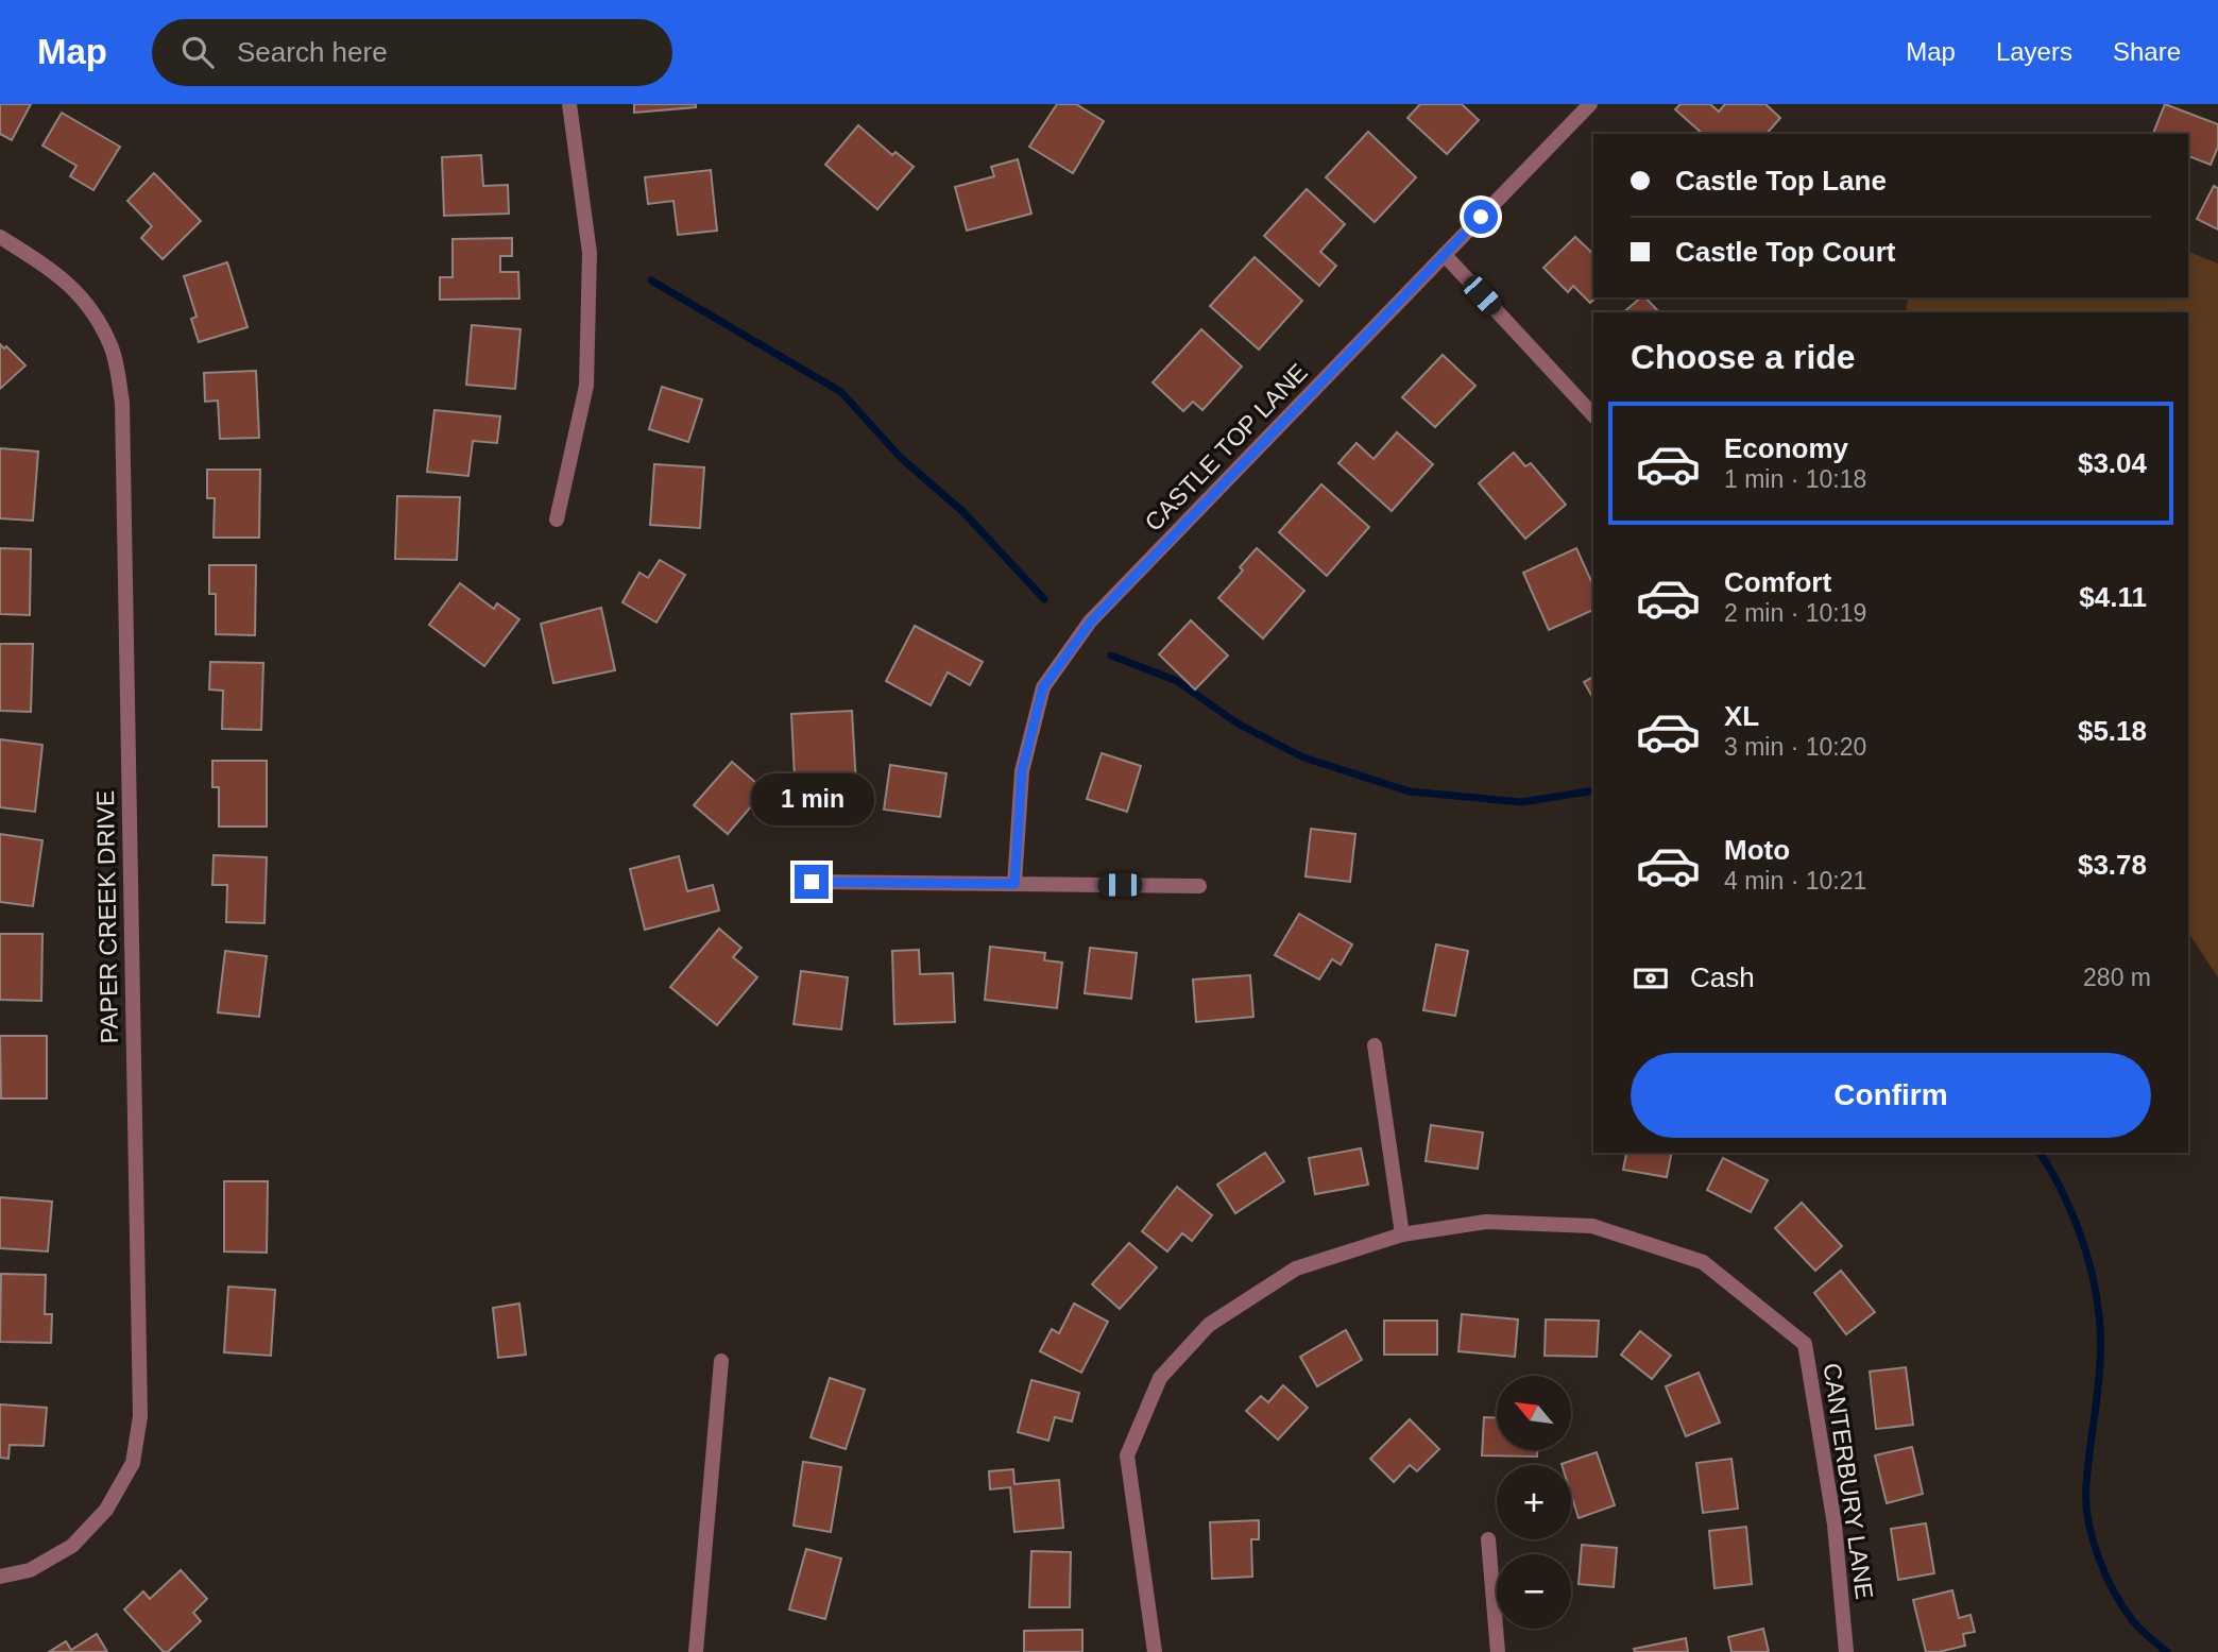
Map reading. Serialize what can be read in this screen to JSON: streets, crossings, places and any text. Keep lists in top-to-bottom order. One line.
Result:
{"streets":{"street":["CASTLE TOP LANE","PAPER CREEK DRIVE","CANTERBURY LANE"]},"north":"top left","page":{"header":"Map","search":"Search here","nav":["Map","Layers","Share"],"banner":["Castle Top Lane","Castle Top Court"],"heading":"Choose a ride","list":[{"name":"Economy","note":"1 min · 10:18","value":"$3.04"},{"name":"Comfort","note":"2 min · 10:19","value":"$4.11"},{"name":"XL","note":"3 min · 10:20","value":"$5.18"},{"name":"Moto","note":"4 min · 10:21","value":"$3.78"}],"bubble":"1 min","pay":["Cash","280 m"],"buttons":"Confirm","map_buttons":["+","−"]}}
